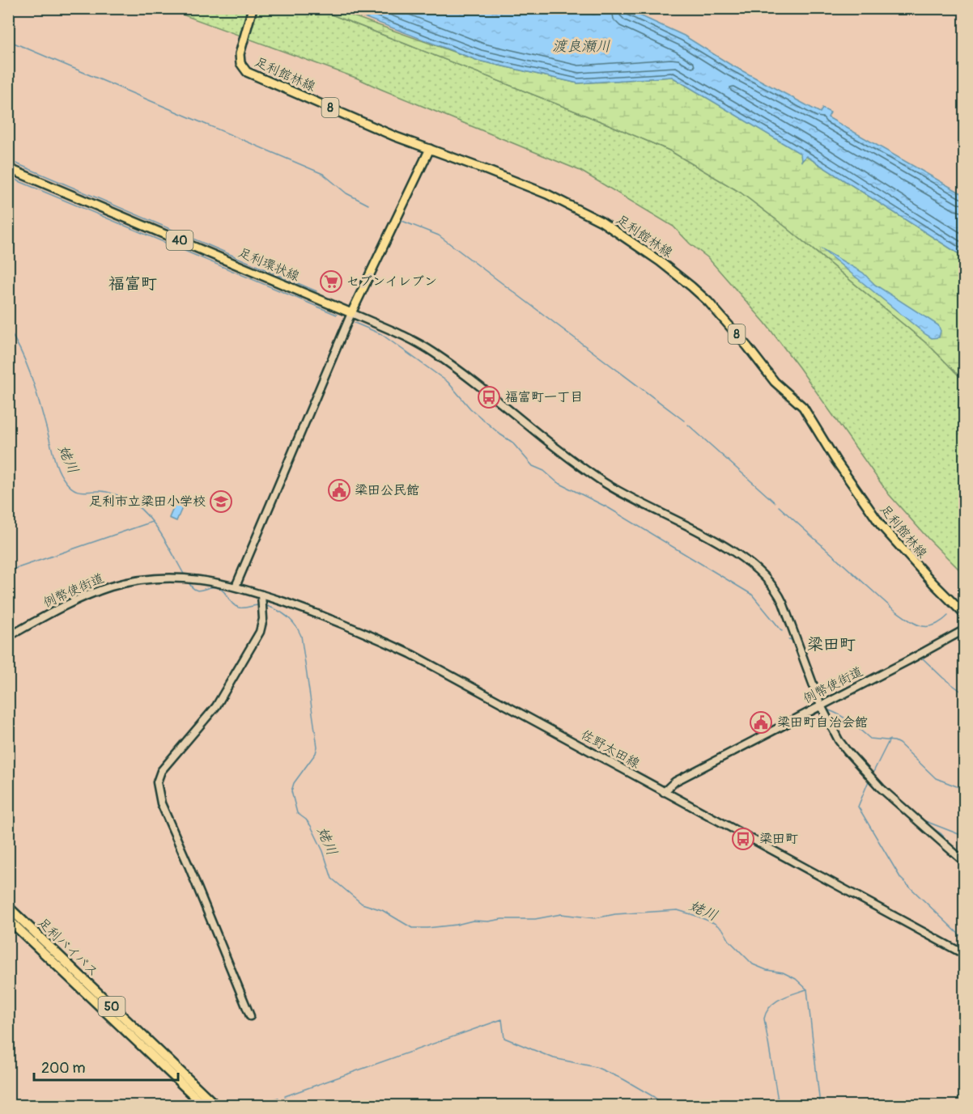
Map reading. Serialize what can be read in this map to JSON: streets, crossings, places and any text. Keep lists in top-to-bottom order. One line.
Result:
{"streets":{"highway":["足利バイパス","50"],"main road":["足利館林線","8","40","足利環状線"],"street":["例幣使街道","佐野太田線"]},"crossings":[["例幣使街道","佐野太田線"]],"districts":["福富町","梁田町"],"water":["渡良瀬川","姥川"],"places":{"supermarket":["セブンイレブン"],"bus stop":["福富町一丁目","梁田町"],"public building":["梁田公民館","梁田町自治会館"],"school or university":["足利市立梁田小学校"]},"scale_bar":"200 m"}
